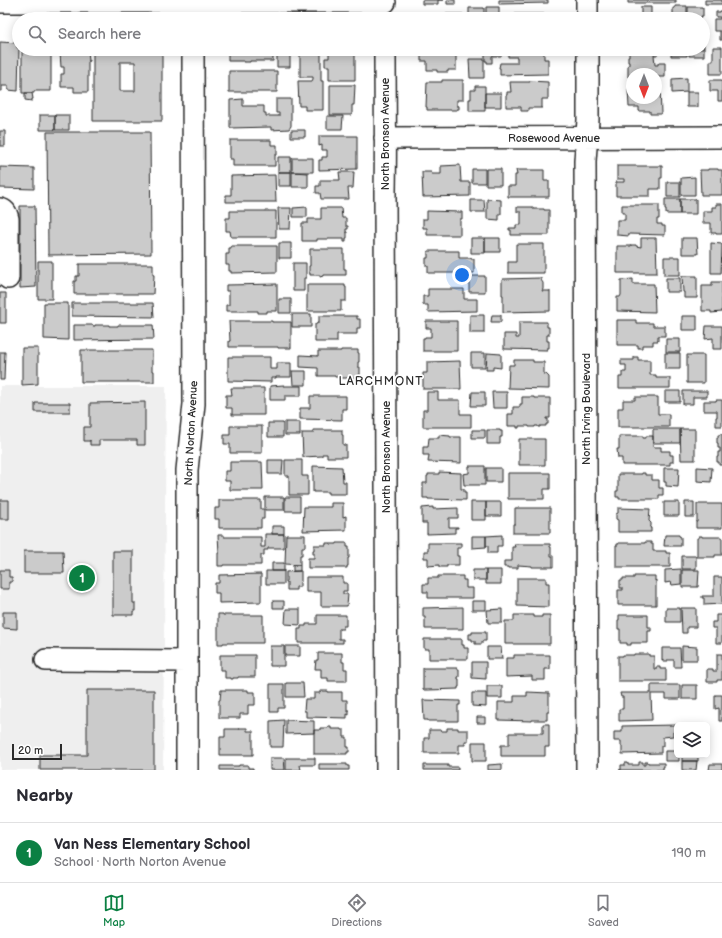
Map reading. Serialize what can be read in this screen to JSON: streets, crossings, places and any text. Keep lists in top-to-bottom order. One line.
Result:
{"streets":{"street":["North Bronson Avenue","Rosewood Avenue","North Irving Boulevard","North Norton Avenue"]},"crossings":[["North Bronson Avenue","Rosewood Avenue"],["Rosewood Avenue","North Irving Boulevard"]],"districts":["LARCHMONT"],"scale_bar":"20 m","north":"bottom","page":{"search":"Search here","pins":"1","scale":"20 m","heading":"Nearby","list":[{"mark":"1","name":"Van Ness Elementary School","note":"School · North Norton Avenue","value":"190 m"}],"nav":["Map","Directions","Saved"]}}
